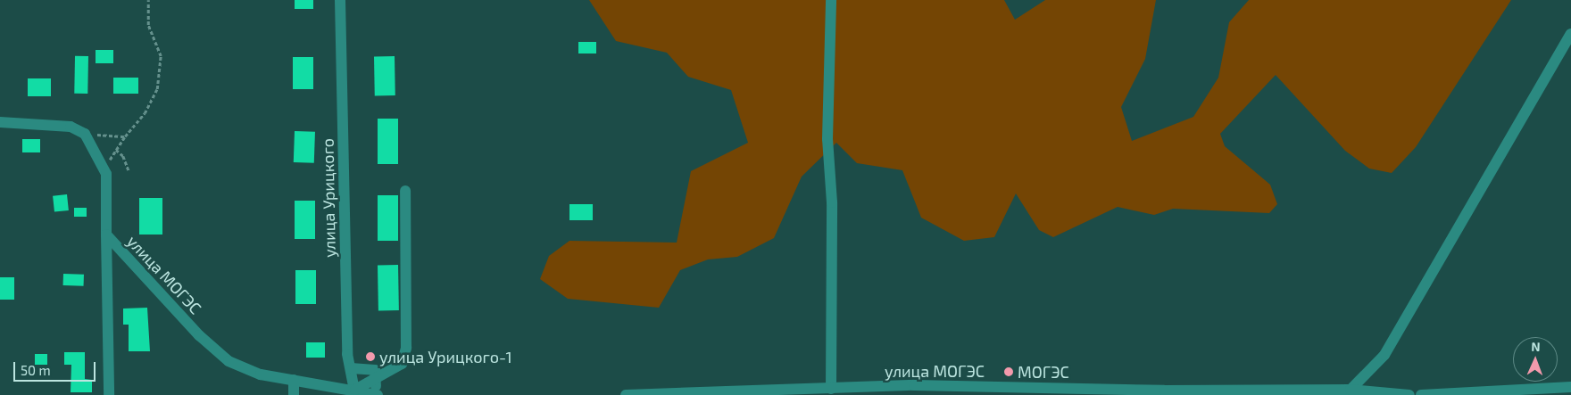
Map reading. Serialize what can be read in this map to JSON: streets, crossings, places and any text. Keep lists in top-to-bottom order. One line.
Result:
{"streets":{"street":["улица Урицкого","улица МОГЭС"]},"crossings":[["улица Урицкого","улица МОГЭС"]],"places":["улица Урицкого-1","МОГЭС"],"scale_bar":"50 m","north":"top"}
